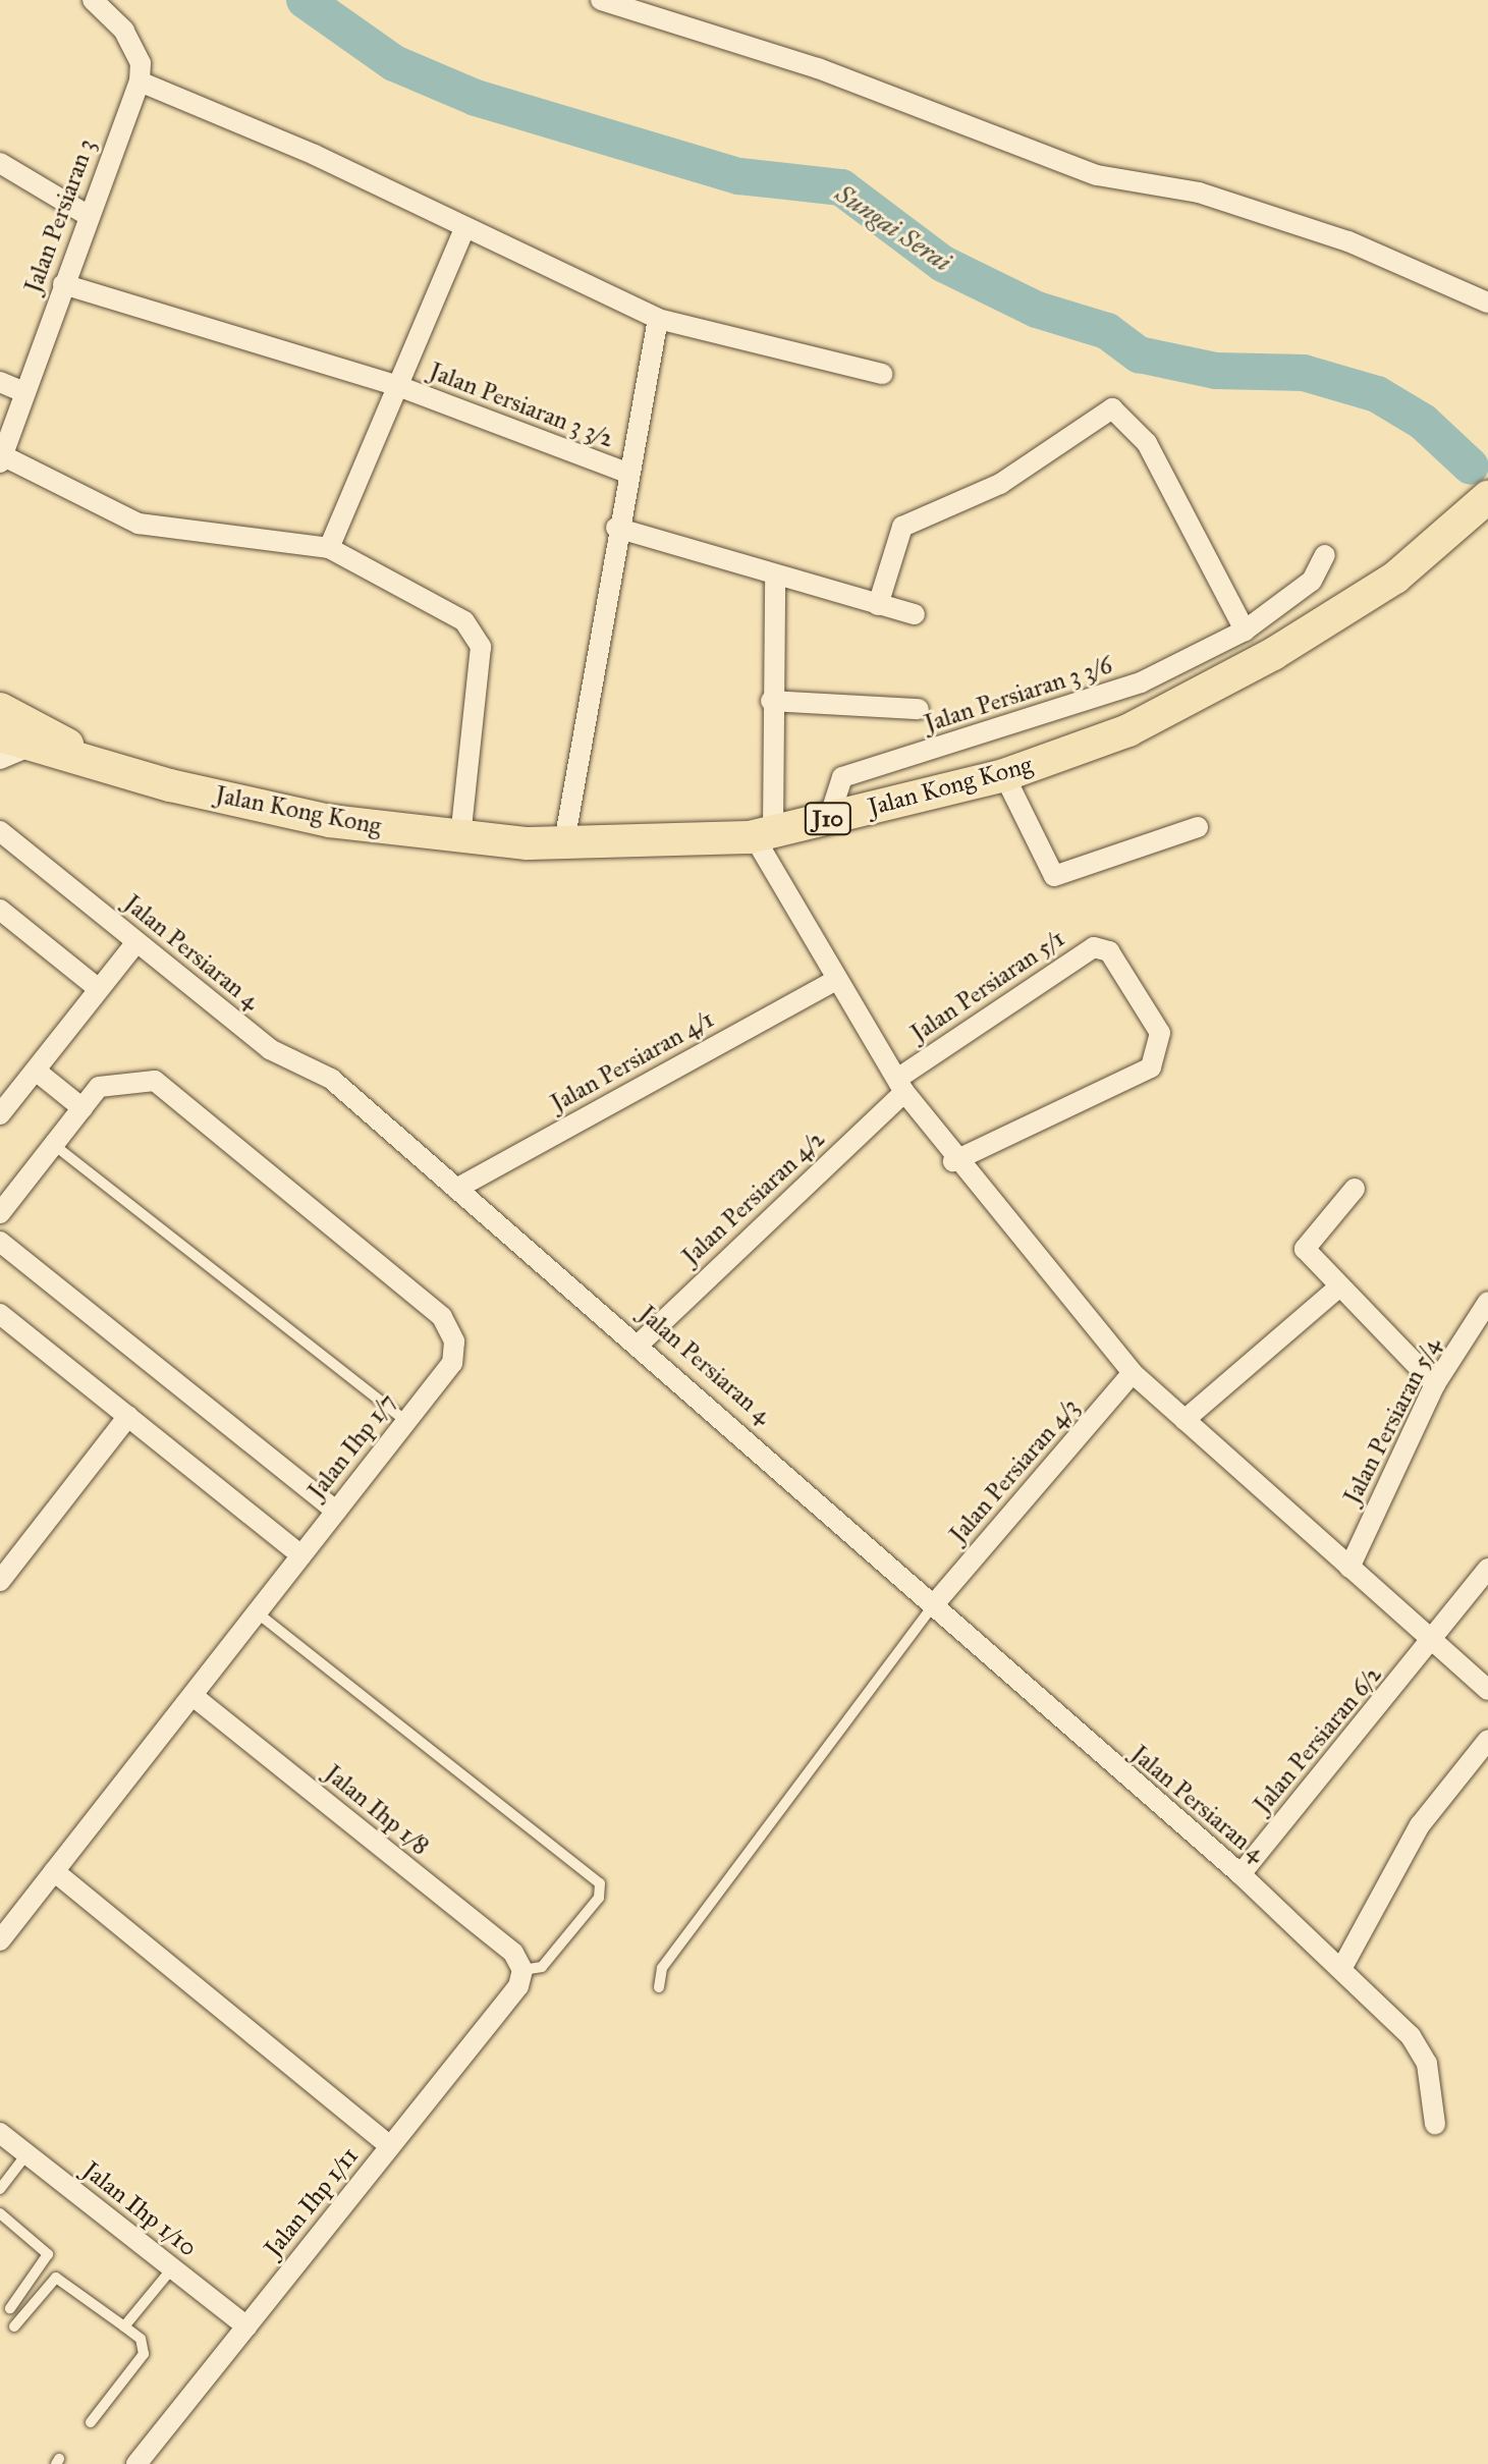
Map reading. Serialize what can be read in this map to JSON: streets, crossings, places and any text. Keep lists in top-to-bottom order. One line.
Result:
{"streets":{"main road":["Jalan Kong Kong","J10"],"street":["Jalan Persiaran 3","Jalan Persiaran 3 3/2","Jalan Persiaran 3 3/6","Jalan Persiaran 4","Jalan Persiaran 5/1","Jalan Persiaran 4/1","Jalan Persiaran 4/2","Jalan Persiaran 5/4","Jalan Ihp 1/7","Jalan Persiaran 4/3","Jalan Persiaran 6/2","Jalan Ihp 1/8","Jalan Ihp 1/11","Jalan Ihp 1/10"]},"crossings":[["Jalan Persiaran 3","Jalan Persiaran 3 3/2"],["Jalan Persiaran 3 3/6","Jalan Kong Kong"],["Jalan Persiaran 4","Jalan Persiaran 4/1"],["Jalan Persiaran 4","Jalan Persiaran 4/2"],["Jalan Persiaran 4","Jalan Persiaran 4/3"],["Jalan Persiaran 4","Jalan Persiaran 6/2"],["Jalan Persiaran 5/1","Jalan Persiaran 4/2"],["Jalan Ihp 1/7","Jalan Ihp 1/8"],["Jalan Ihp 1/8","Jalan Ihp 1/11"],["Jalan Ihp 1/11","Jalan Ihp 1/10"]],"water":["Sungai Serai"]}
